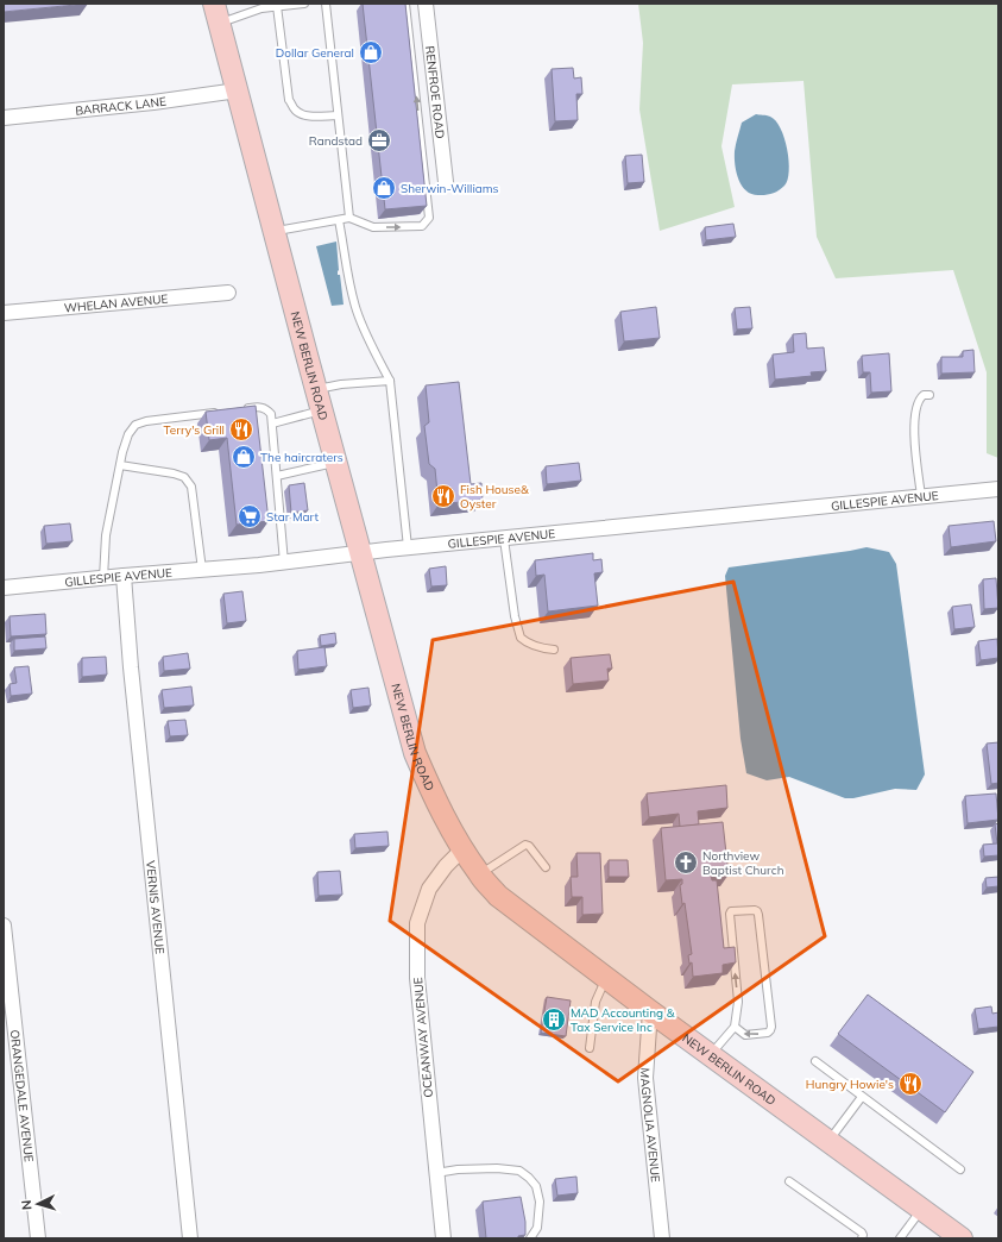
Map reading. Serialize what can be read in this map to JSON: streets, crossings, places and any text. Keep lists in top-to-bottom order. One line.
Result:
{"streets":{"street":["RENFROE ROAD","BARRACK LANE","WHELAN AVENUE","NEW BERLIN ROAD","GILLESPIE AVENUE","VERNIS AVENUE","OCEANWAY AVENUE","ORANGEDALE AVENUE","MAGNOLIA AVENUE"]},"crossings":[["BARRACK LANE","NEW BERLIN ROAD"],["NEW BERLIN ROAD","GILLESPIE AVENUE"],["NEW BERLIN ROAD","OCEANWAY AVENUE"],["NEW BERLIN ROAD","MAGNOLIA AVENUE"],["GILLESPIE AVENUE","VERNIS AVENUE"]],"places":{"shop":["Dollar General","Sherwin-Williams","The haircraters"],"office":["Randstad"],"restaurant":["Terry's Grill","Fish House& Oyster","Hungry Howie's"],"supermarket":["Star Mart"],"church":["Northview Baptist Church"],"building":["MAD Accounting & Tax Service Inc"]},"north":"left"}
